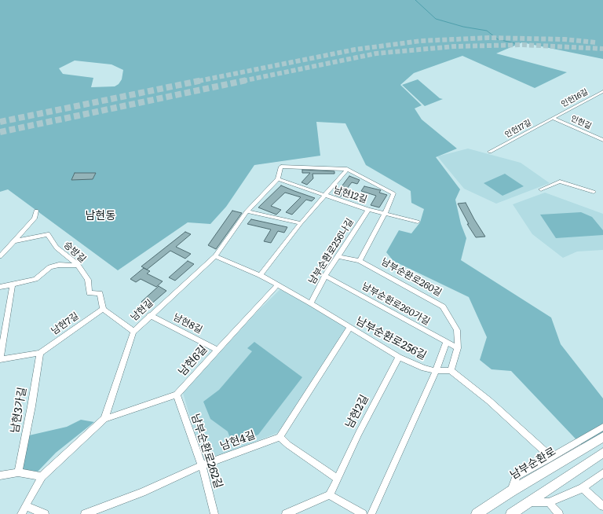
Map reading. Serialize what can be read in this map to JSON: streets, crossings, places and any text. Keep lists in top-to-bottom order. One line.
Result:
{"streets":{"main road":["남부순환로"],"street":["인헌16길","인헌길","인헌17길","남현12길","남부순환로256나길","승방길","남부순환로260길","남부순환로260가길","남현길","남현7길","남현8길","남부순환로256길","남현6길","남현3가길","남현2길","남현4길","남부순환로262길"]},"crossings":[["인헌16길","인헌길"],["인헌16길","인헌17길"],["인헌길","인헌17길"],["남현12길","남부순환로256나길"],["남현12길","남현길"],["남부순환로256나길","남부순환로260길"],["남부순환로256나길","남부순환로260가길"],["남부순환로256나길","남부순환로256길"],["승방길","남현7길"],["남부순환로260길","남부순환로260가길"],["남부순환로260길","남부순환로256길"],["남현길","남현8길"],["남현길","남부순환로256길"],["남현길","남현6길"],["남현7길","남현3가길"],["남현8길","남현6길"],["남부순환로256길","남현6길"],["남부순환로256길","남현2길"],["남현6길","남부순환로262길"],["남현4길","남부순환로262길"]],"districts":["남현동"]}
